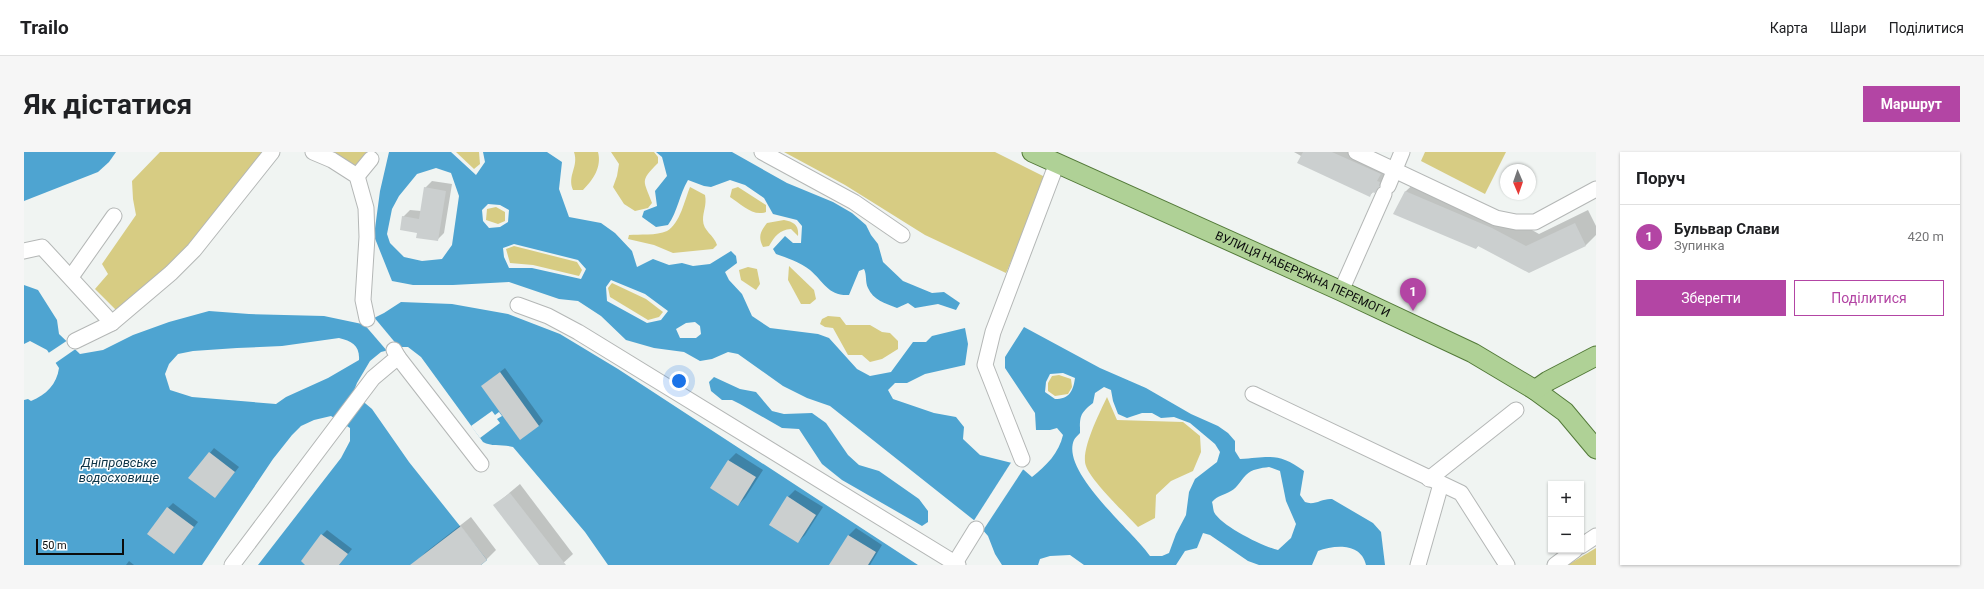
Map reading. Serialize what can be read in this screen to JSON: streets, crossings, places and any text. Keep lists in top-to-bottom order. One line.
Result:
{"streets":{"main road":["ВУЛИЦЯ НАБЕРЕЖНА ПЕРЕМОГИ"]},"water":["Дніпровське водосховище"],"scale_bar":"50 m","north":"bottom","page":{"header":"Trailo","nav":["Карта","Шари","Поділитися"],"buttons":["Маршрут",["Зберегти","Поділитися"]],"title":"Як дістатися","heading":"Поруч","list":[{"mark":"1","name":"Бульвар Слави","note":"Зупинка","value":"420 m"}],"pins":"1","map_buttons":["+","−"],"scale":"50 m"}}
